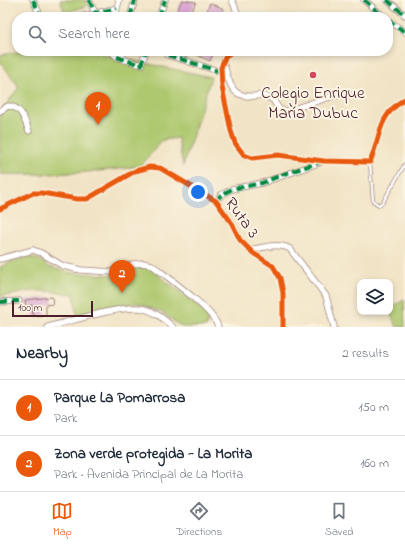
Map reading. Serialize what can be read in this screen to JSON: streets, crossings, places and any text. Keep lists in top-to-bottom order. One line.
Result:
{"streets":{"street":["Ruta 3"]},"places":["Colegio Enrique María Dubuc"],"scale_bar":"100 m","page":{"search":"Search here","pins":["1","2"],"scale":"100 m","heading":["Nearby","2 results"],"list":[{"mark":"1","name":"Parque La Pomarrosa","note":"Park","value":"150 m"},{"mark":"2","name":"Zona verde protegida - La Morita","note":"Park · Avenida Principal de La Morita","value":"160 m"}],"nav":["Map","Directions","Saved"]}}
